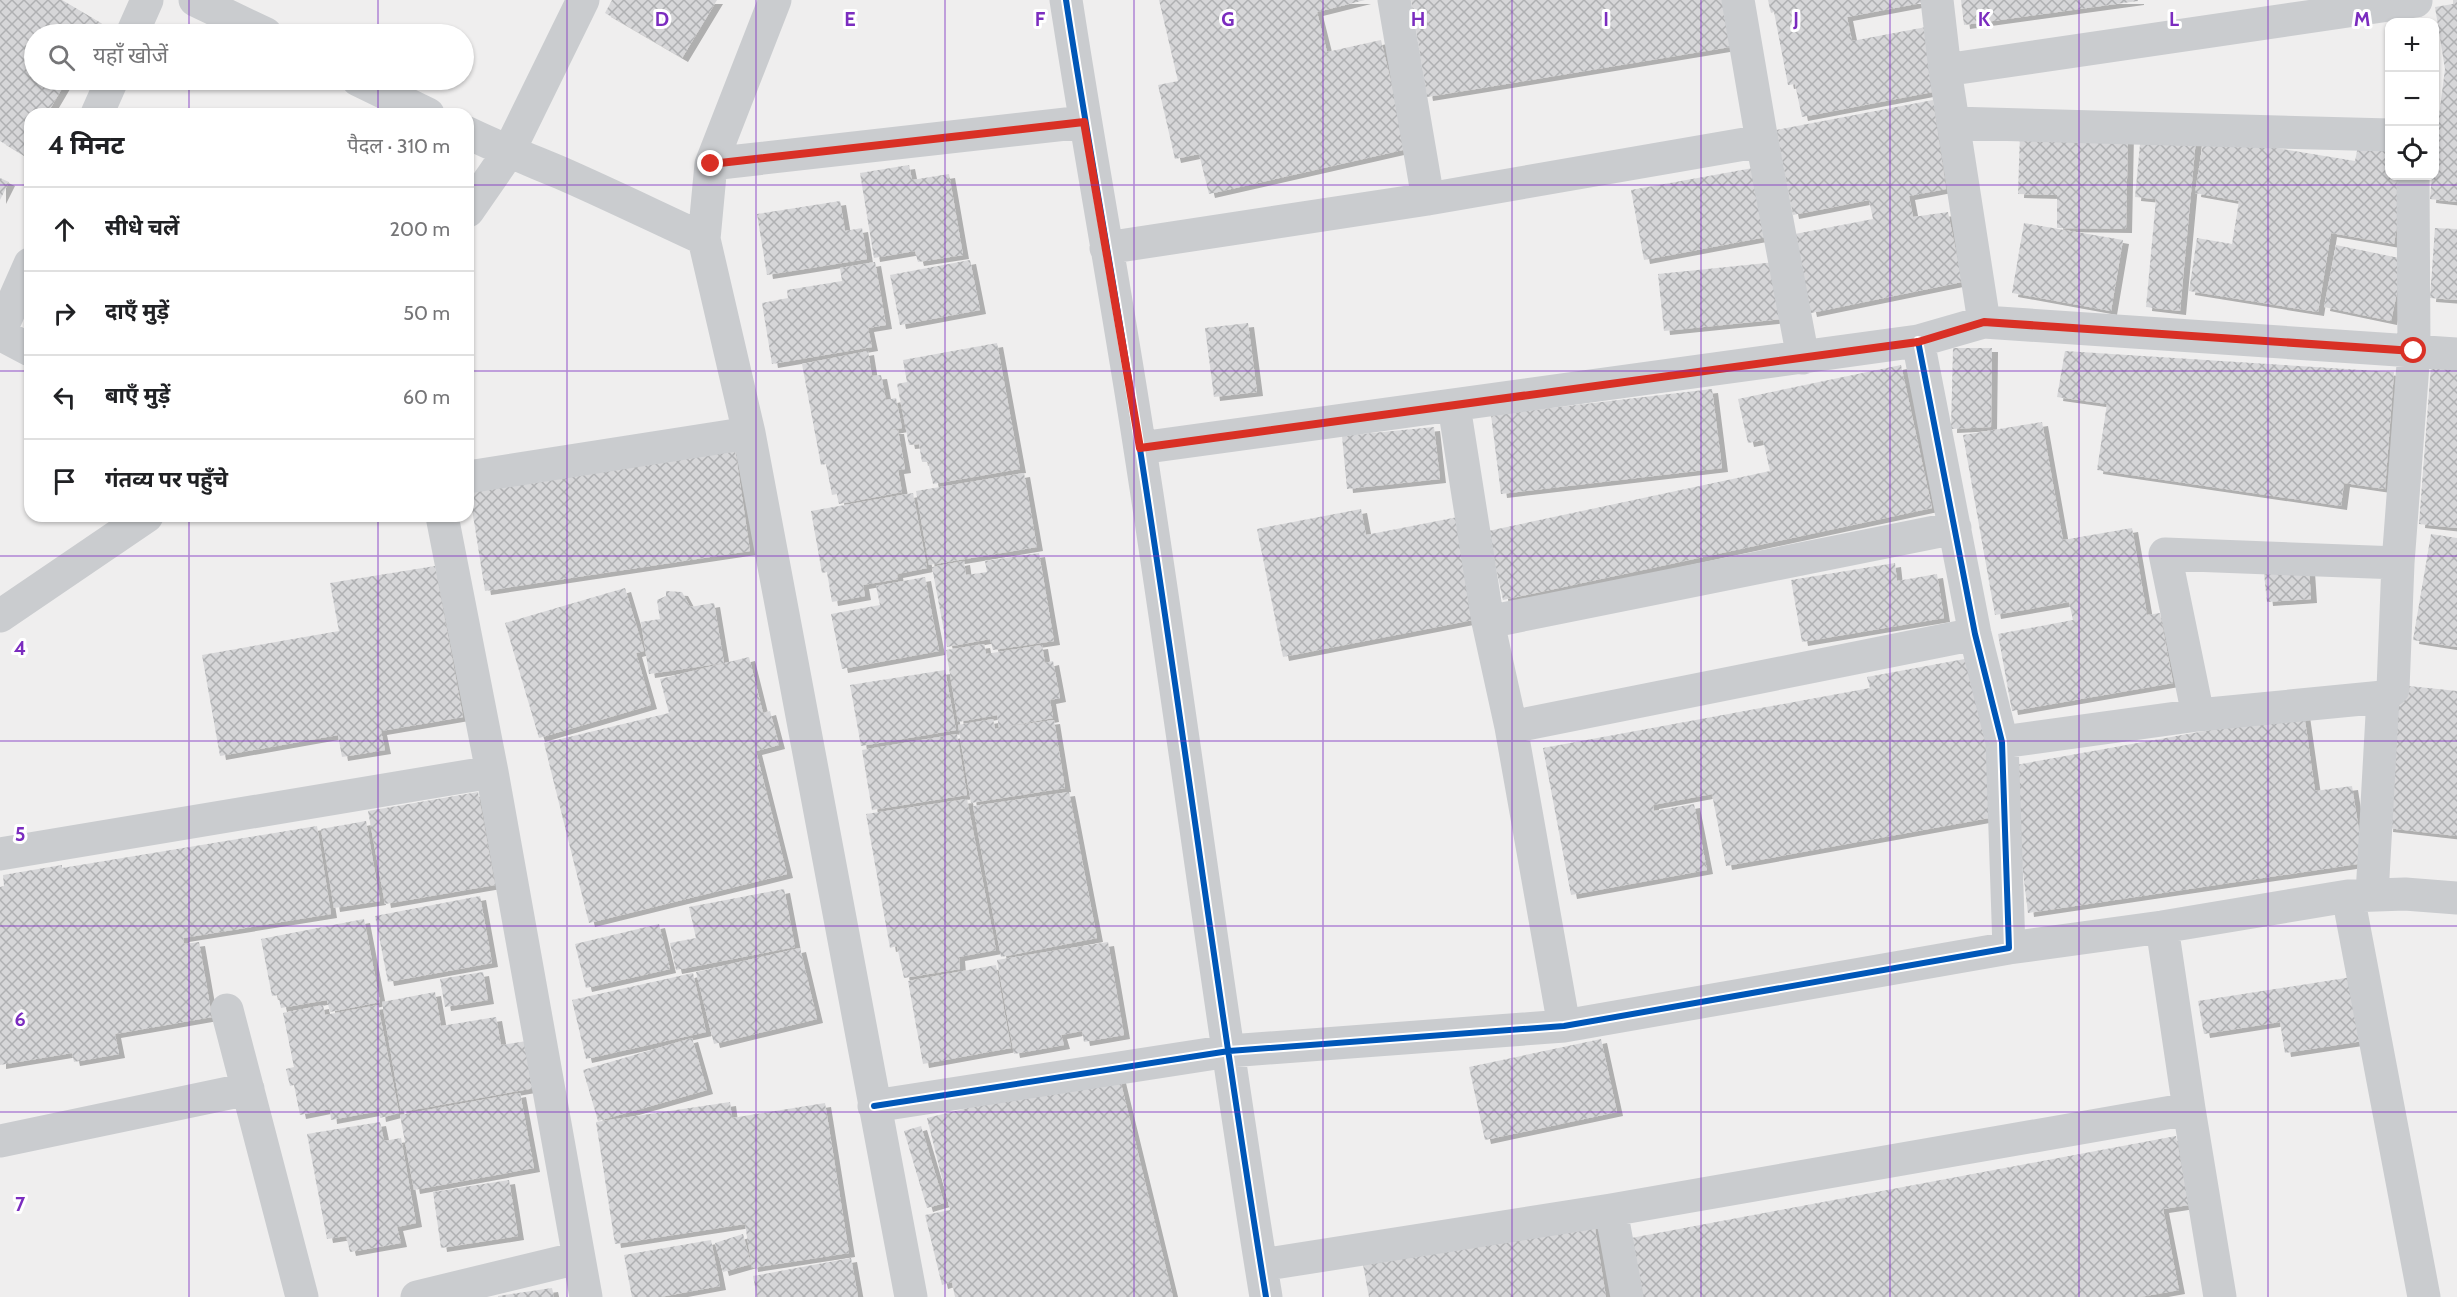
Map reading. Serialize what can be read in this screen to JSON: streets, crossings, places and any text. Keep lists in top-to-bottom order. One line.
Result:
{"page":{"map_buttons":["+","−"],"search":"यहाँ खोजें","heading":["4 मिनट","पैदल · 310 m"],"list":[["सीधे चलें","200 m"],["दाएँ मुड़ें","50 m"],["बाएँ मुड़ें","60 m"],"गंतव्य पर पहुँचे"]},"grid":{"columns":["D","E","F","G","H","I","J","K","L","M"],"rows":["4","5","6","7"]}}
